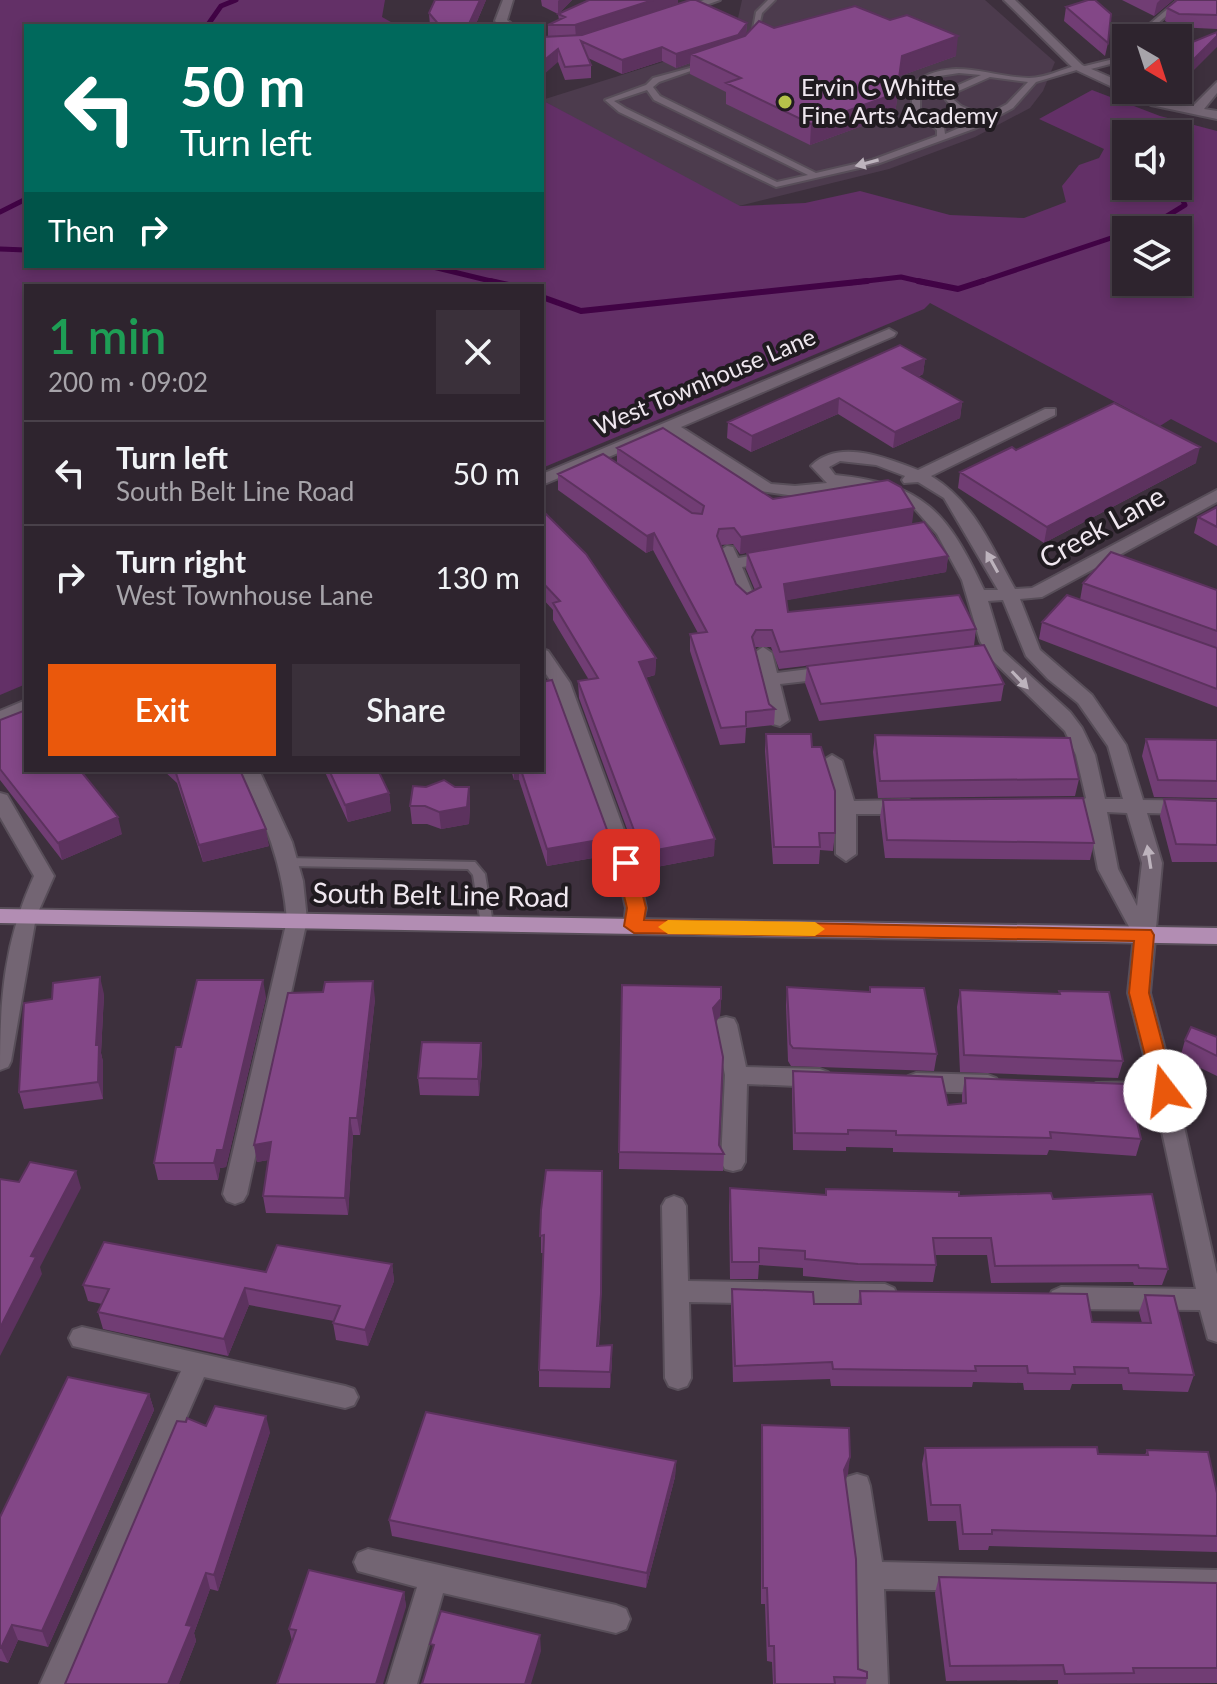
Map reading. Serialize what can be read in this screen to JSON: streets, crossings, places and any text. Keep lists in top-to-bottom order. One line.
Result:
{"streets":{"main road":["South Belt Line Road"],"street":["West Townhouse Lane","Creek Lane"]},"places":["Ervin C Whitte Fine Arts Academy"],"north":"bottom right","page":{"turn":["50 m","Turn left"],"then":"Then","heading":["1 min","200 m · 09:02"],"list":[{"name":"Turn left","note":"South Belt Line Road","value":"50 m"},{"name":"Turn right","note":"West Townhouse Lane","value":"130 m"}],"buttons":["Exit","Share"]}}
